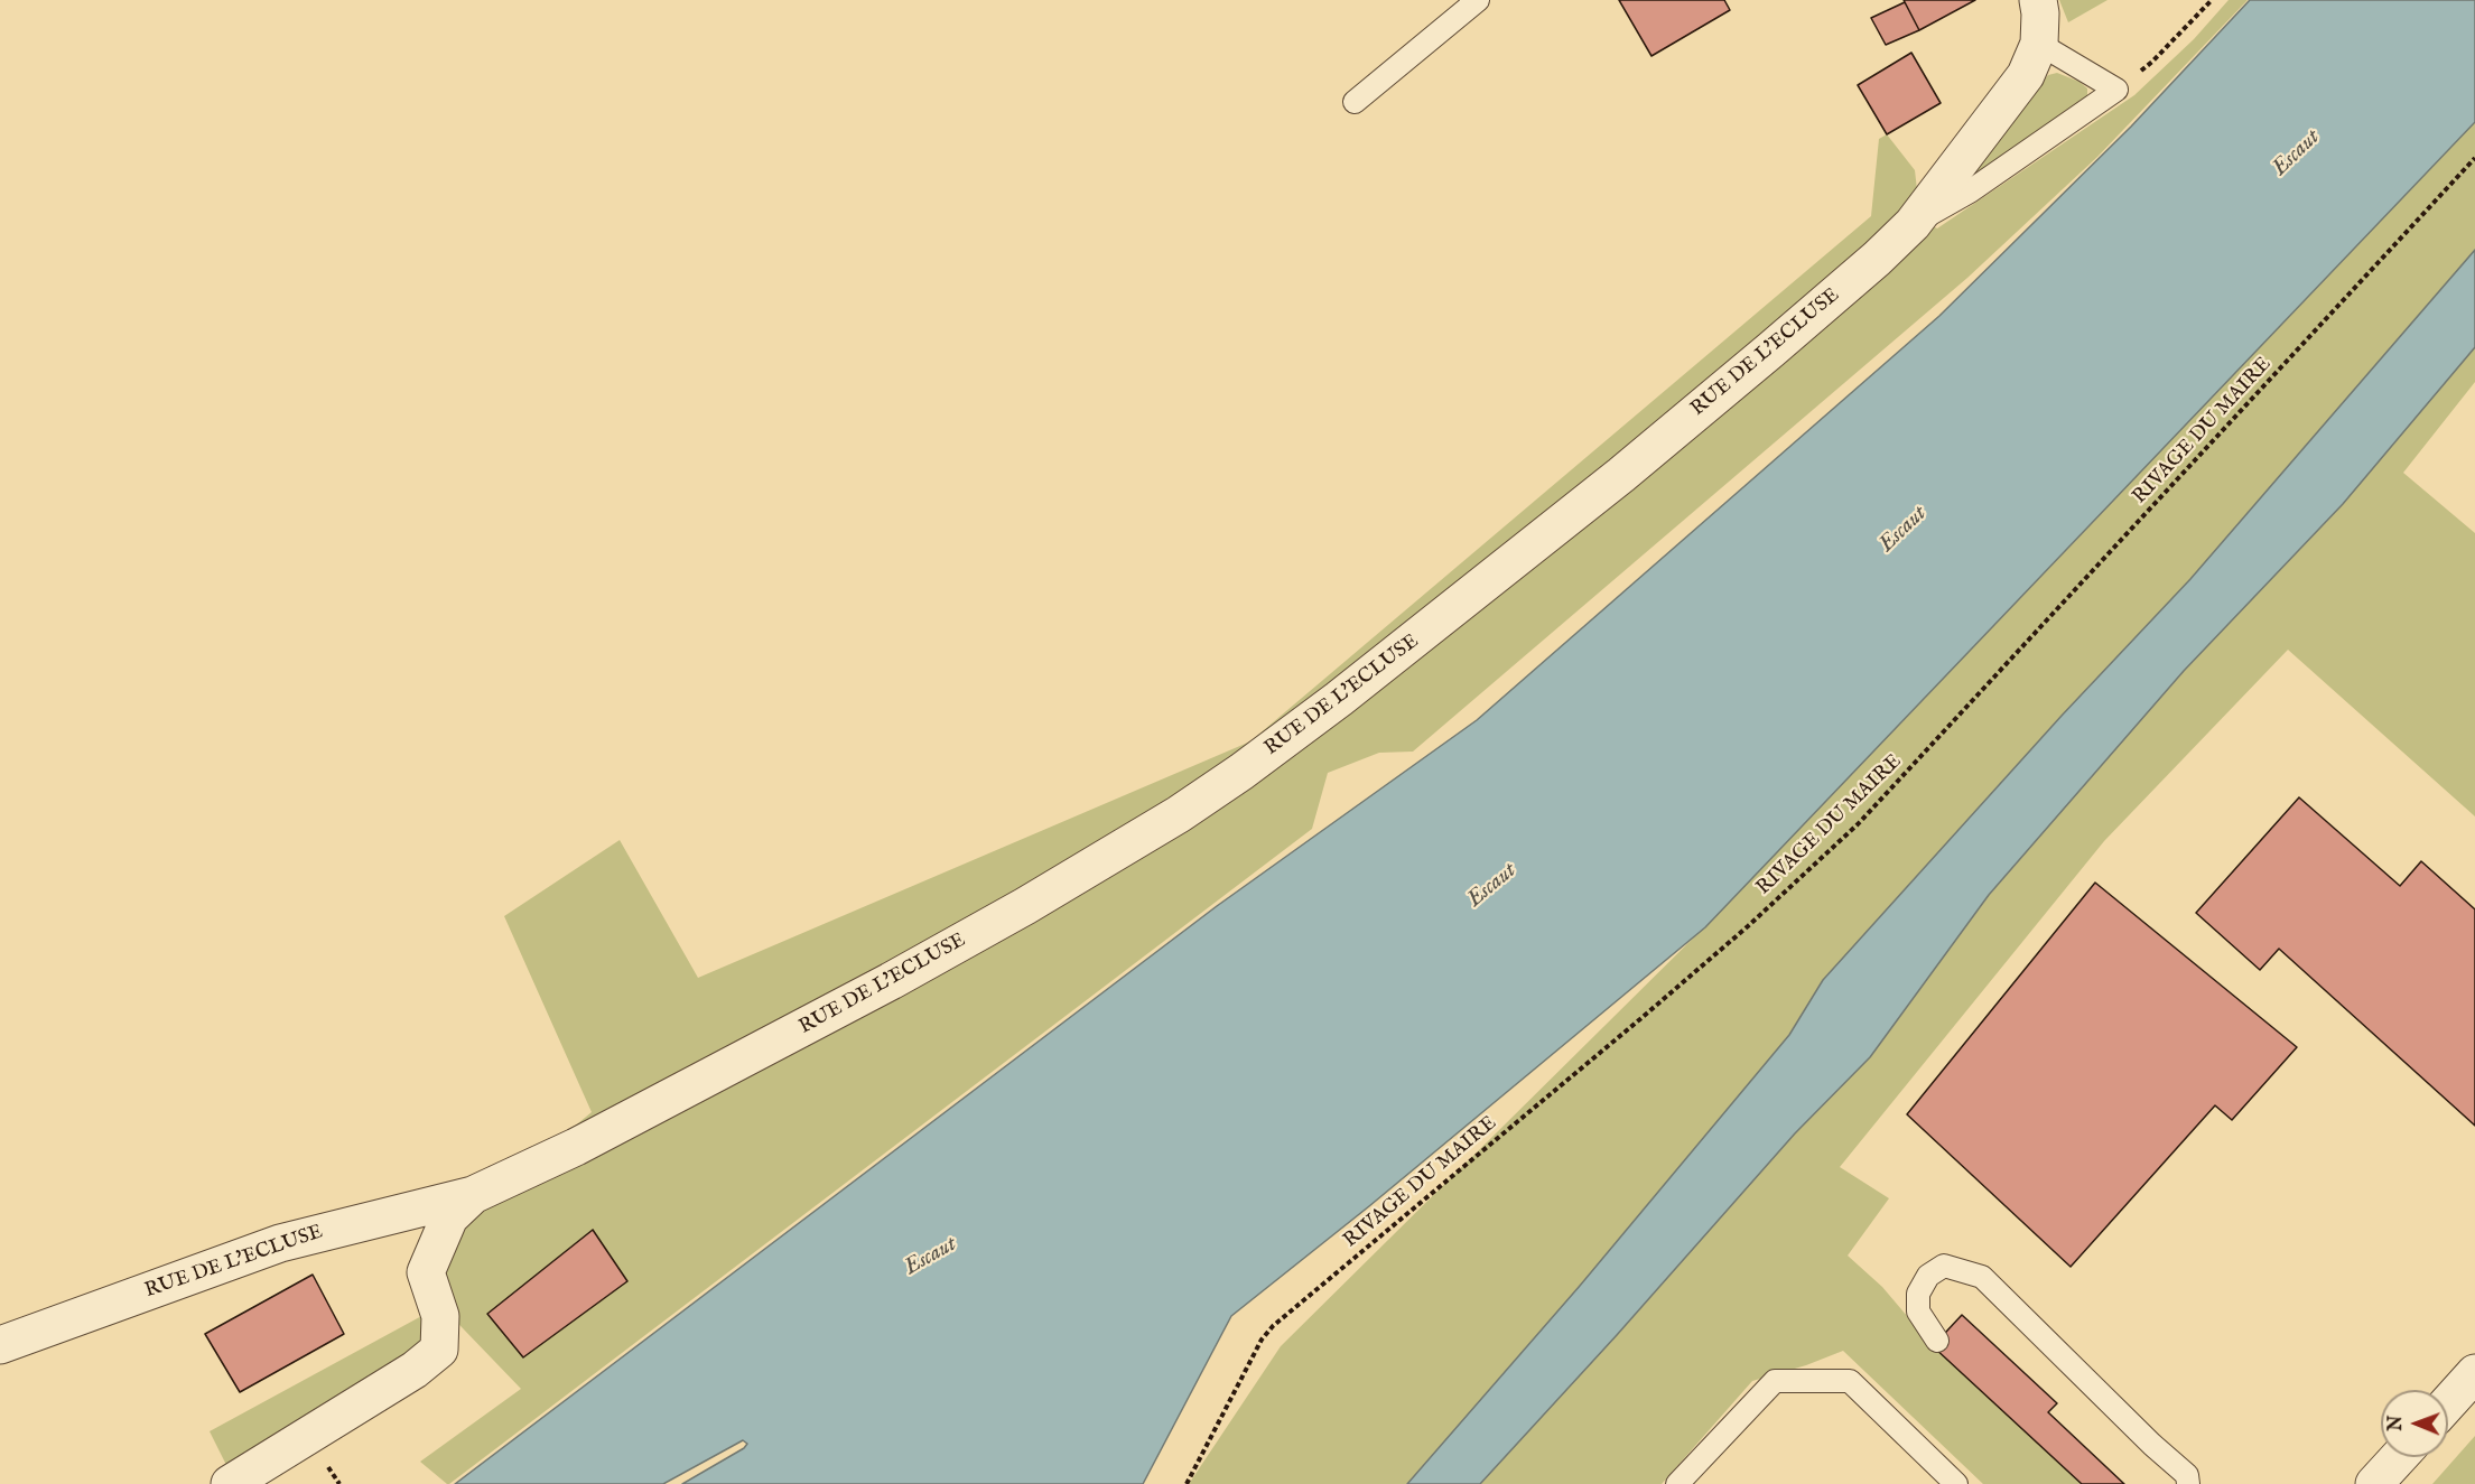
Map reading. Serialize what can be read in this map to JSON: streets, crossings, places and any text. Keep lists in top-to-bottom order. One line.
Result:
{"streets":{"street":["RUE DE L'ECLUSE"],"path":["RIVAGE DU MAIRE"]},"water":["Escaut"],"north":"left"}
